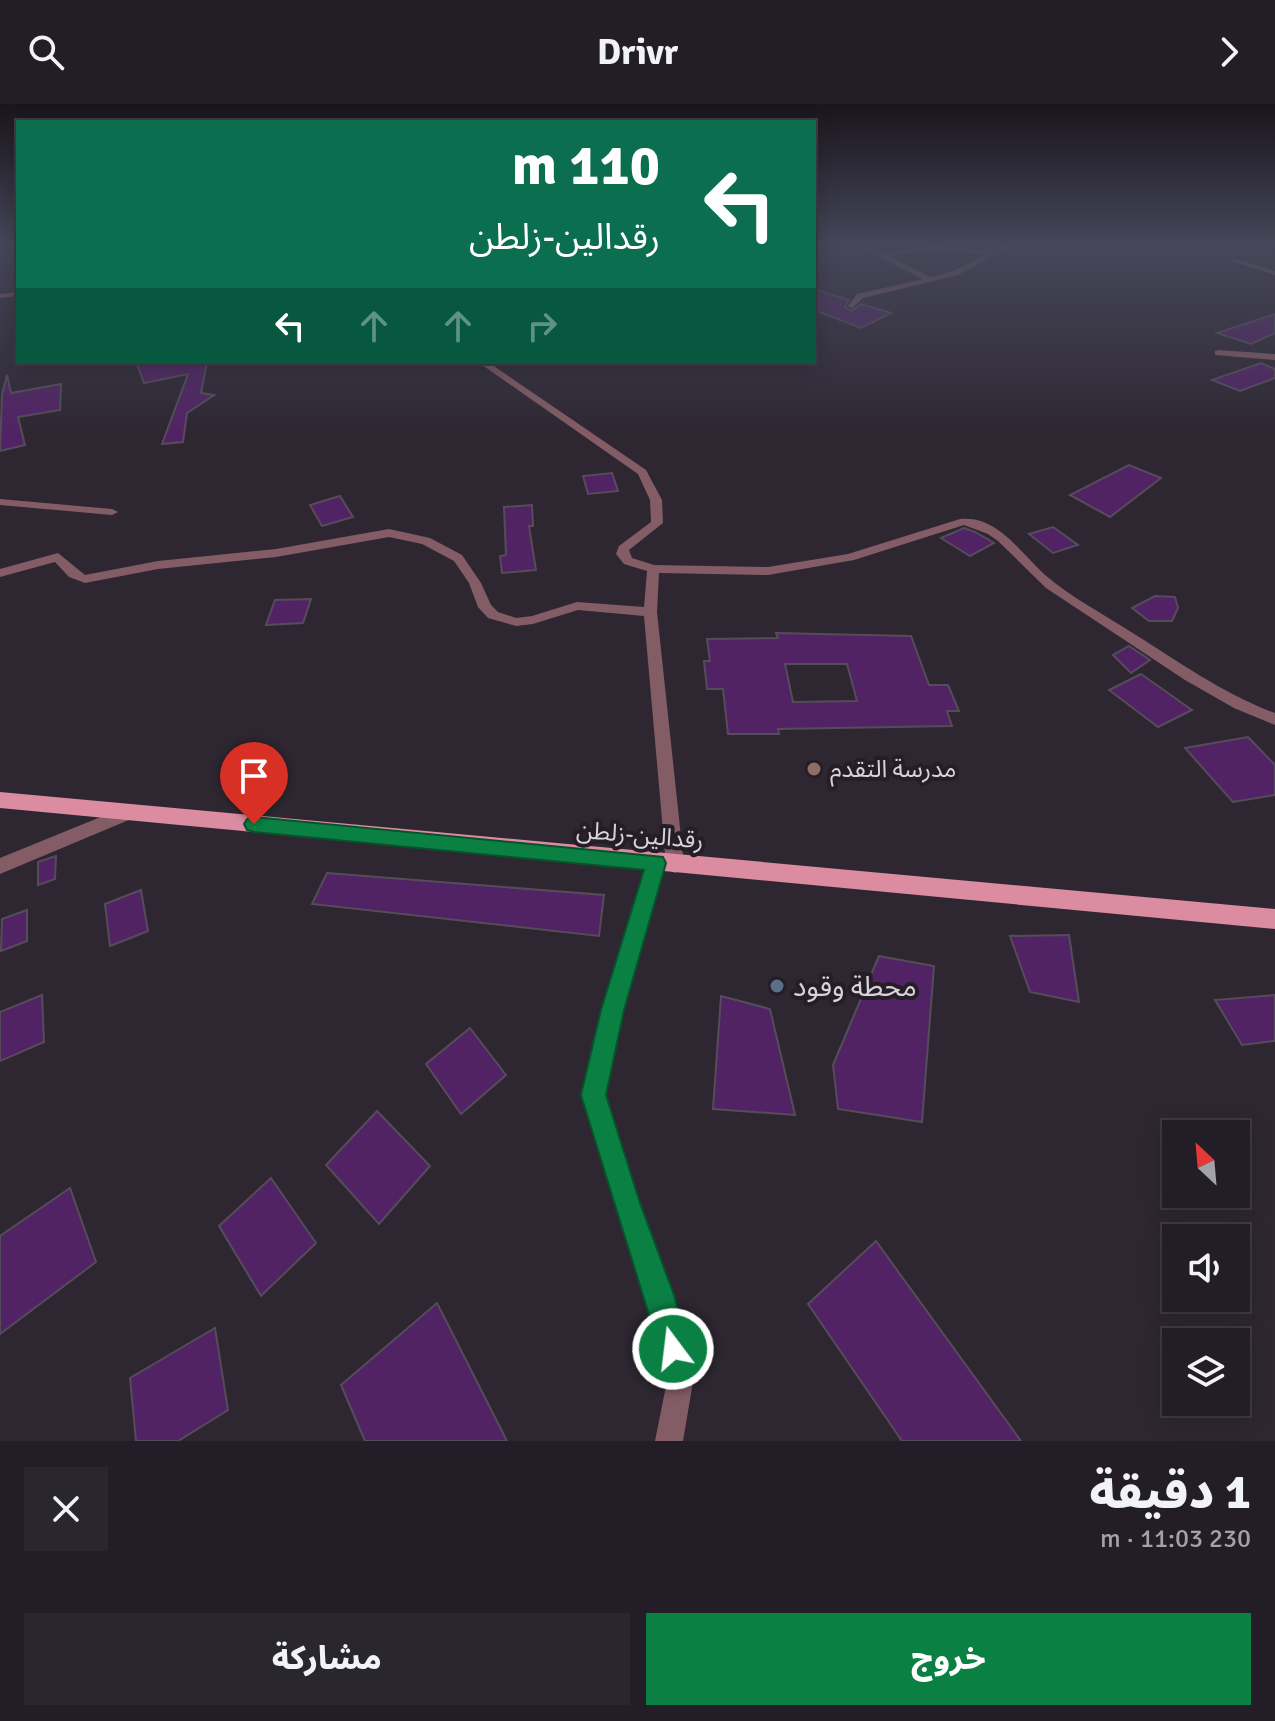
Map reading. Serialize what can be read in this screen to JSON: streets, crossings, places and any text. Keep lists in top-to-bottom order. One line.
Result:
{"streets":{"main road":["رقدالين-زلطن"]},"places":["مدرسة التقدم","محطة وقود"],"north":"top left","page":{"header":"Drivr","turn":["110 m","رقدالين-زلطن"],"heading":["1 دقيقة","230 m · 11:03"],"buttons":["خروج","مشاركة"]}}
